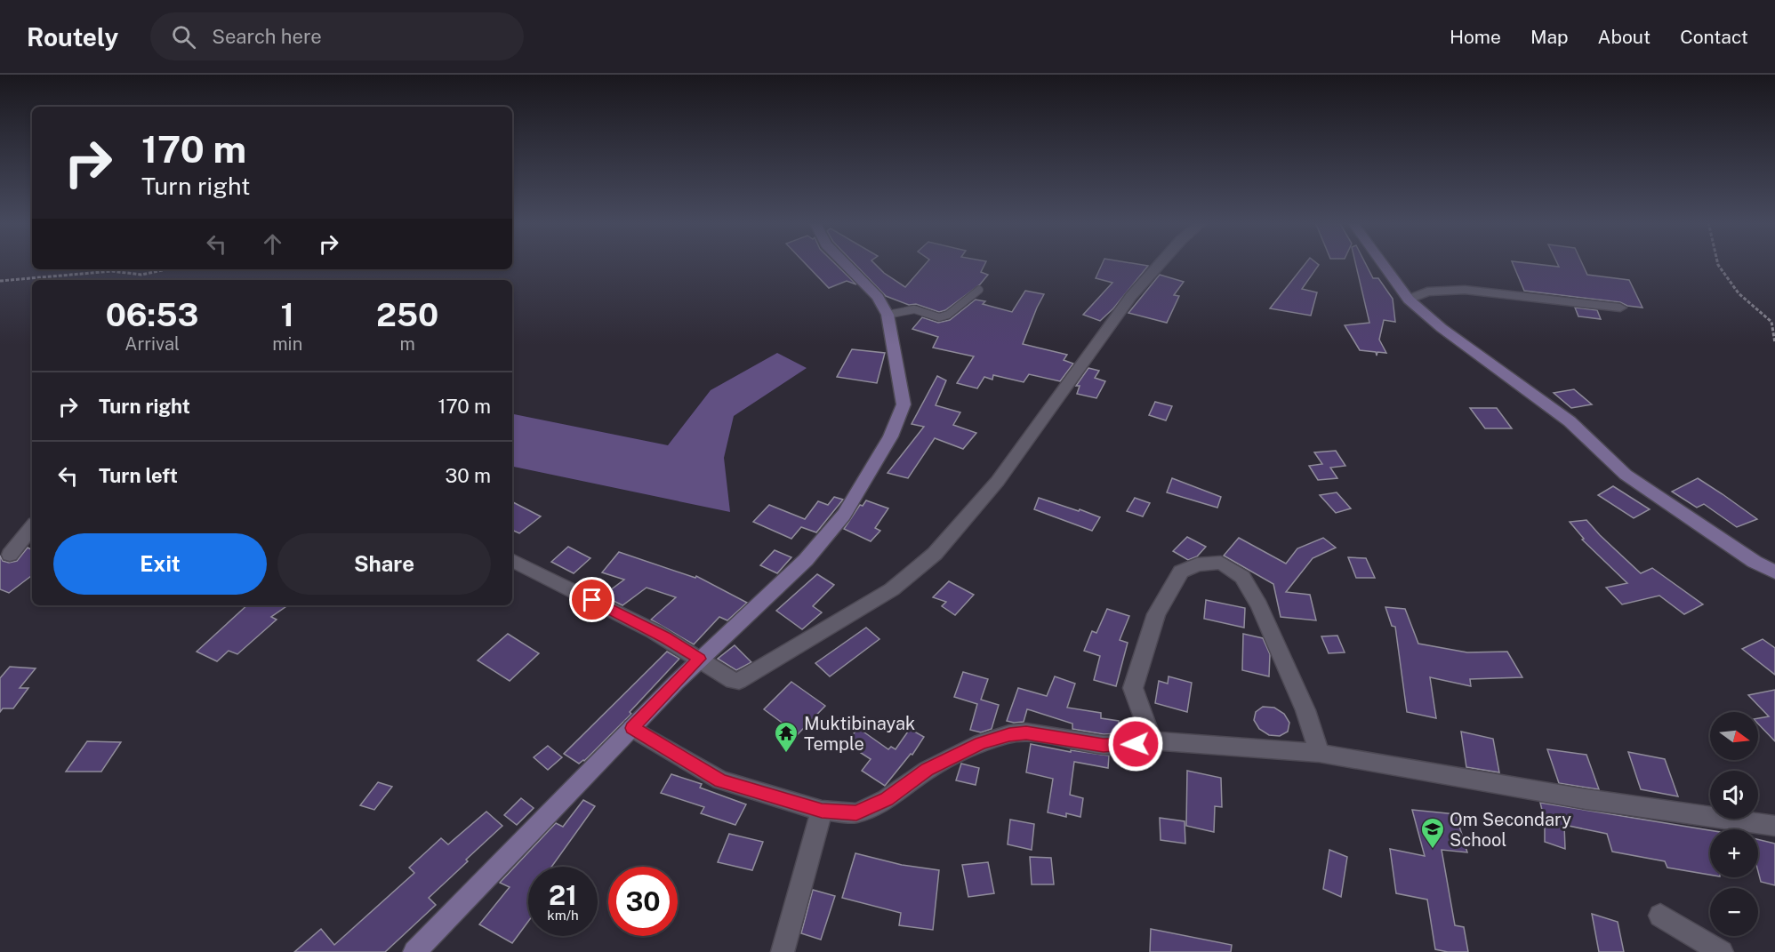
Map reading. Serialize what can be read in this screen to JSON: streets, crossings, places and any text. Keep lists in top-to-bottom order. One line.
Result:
{"places":{"temple":["Muktibinayak Temple"],"school or university":["Om Secondary School"]},"north":"right","page":{"header":"Routely","search":"Search here","nav":["Home","Map","About","Contact"],"turn":["170 m","Turn right"],"eta":["06:53","Arrival","1","min","250","m"],"list":[{"name":"Turn right","value":"170 m"},{"name":"Turn left","value":"30 m"}],"buttons":["Exit","Share"],"map_buttons":["+","−"],"speed":"21 km/h","limit":"30"}}
